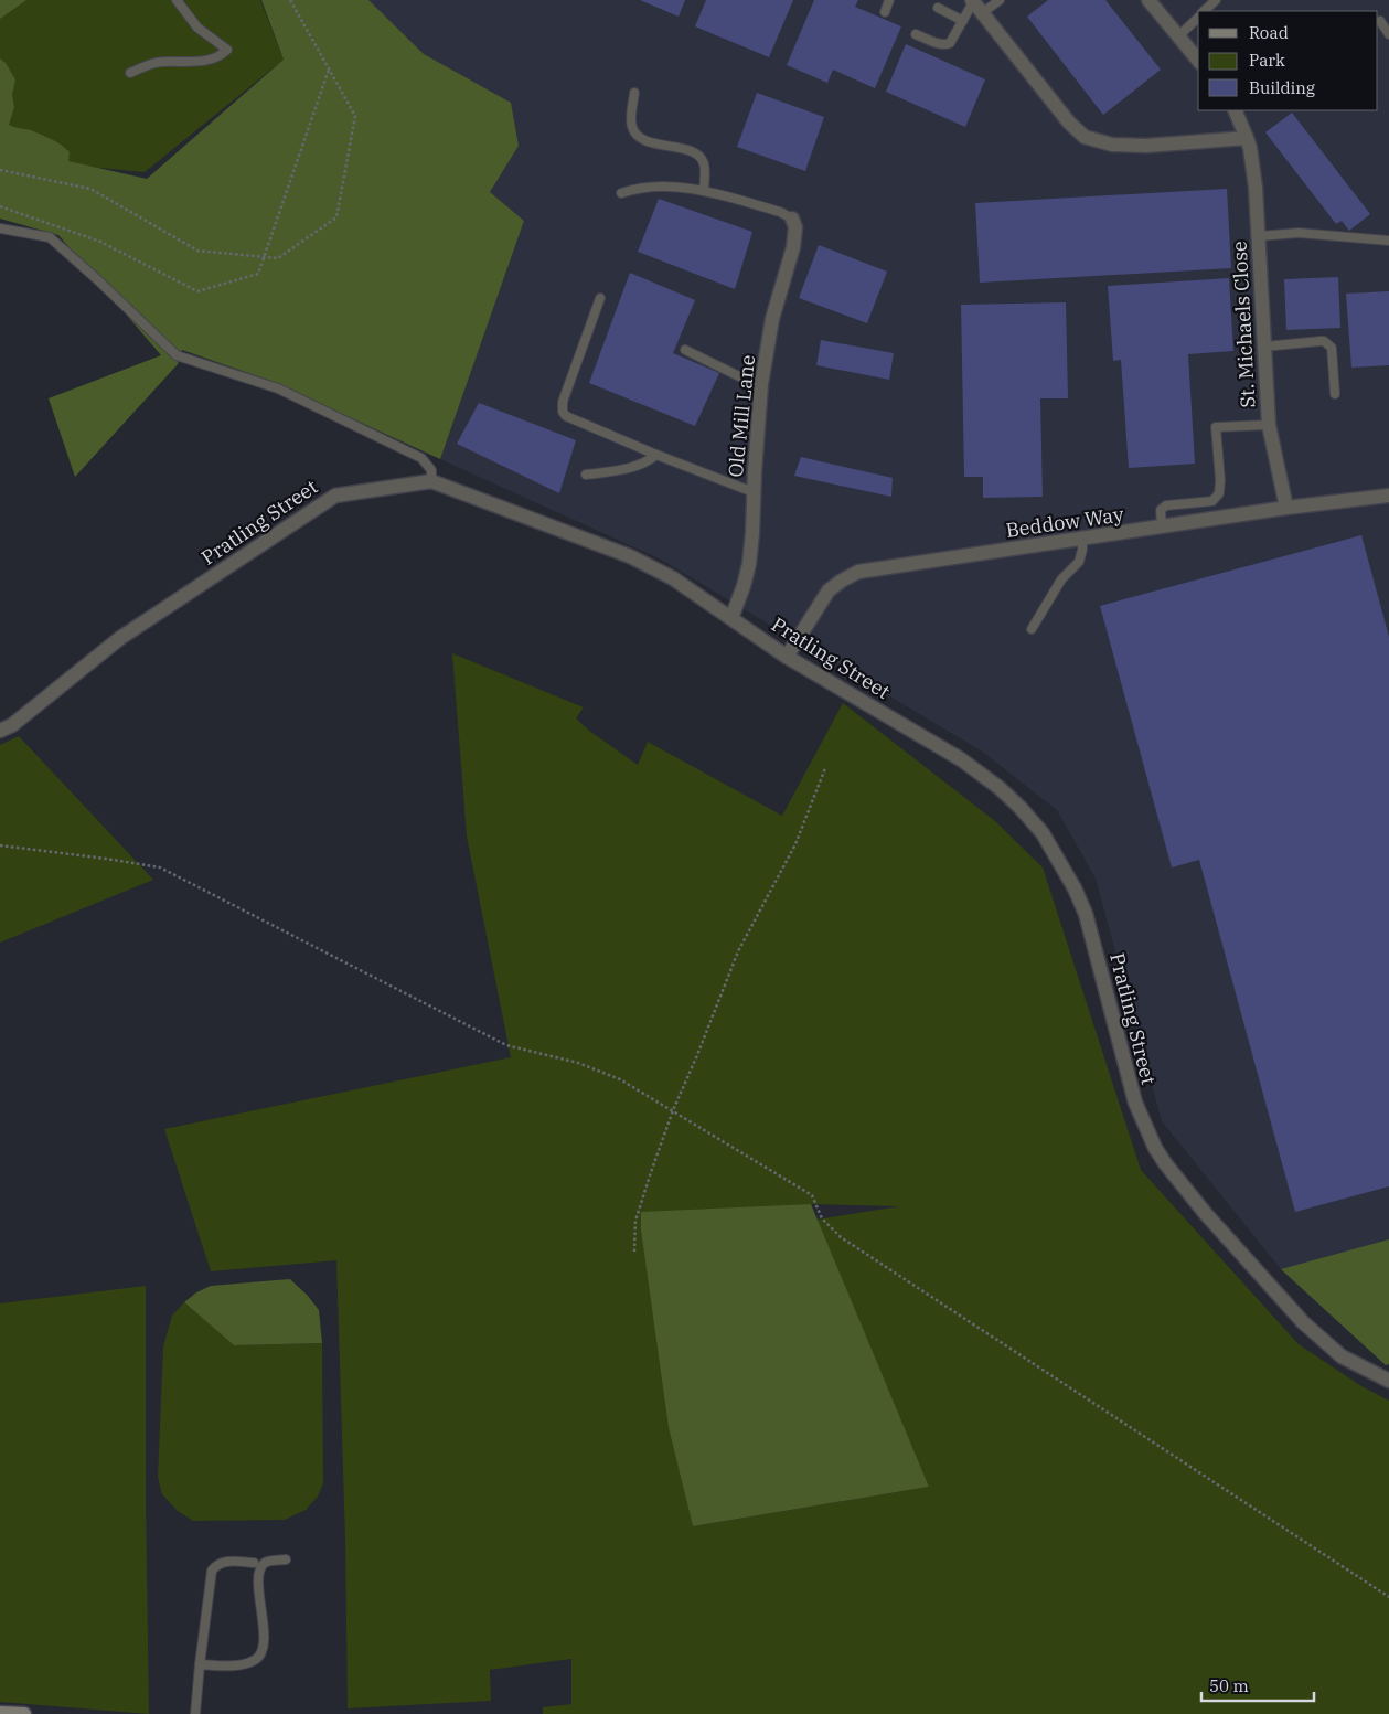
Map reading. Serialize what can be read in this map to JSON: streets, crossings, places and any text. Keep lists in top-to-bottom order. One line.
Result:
{"streets":{"street":["St. Michaels Close","Old Mill Lane","Pratling Street","Beddow Way"]},"crossings":[["St. Michaels Close","Beddow Way"],["Old Mill Lane","Pratling Street"],["Pratling Street","Beddow Way"]],"legend":["Road","Park","Building"],"scale_bar":"50 m"}
